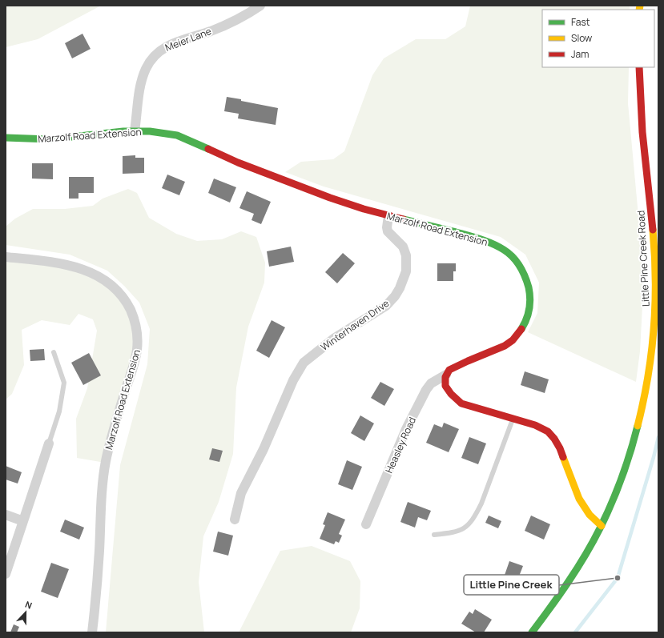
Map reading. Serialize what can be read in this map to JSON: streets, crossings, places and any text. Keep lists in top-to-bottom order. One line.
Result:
{"streets":{"street":["Meier Lane","Marzolf Road Extension","Little Pine Creek Road","Winterhaven Drive","Heasley Road"]},"crossings":[["Meier Lane","Marzolf Road Extension"],["Marzolf Road Extension","Winterhaven Drive"],["Marzolf Road Extension","Heasley Road"]],"places":["Little Pine Creek"],"legend":["Fast","Slow","Jam"],"north":"top"}
